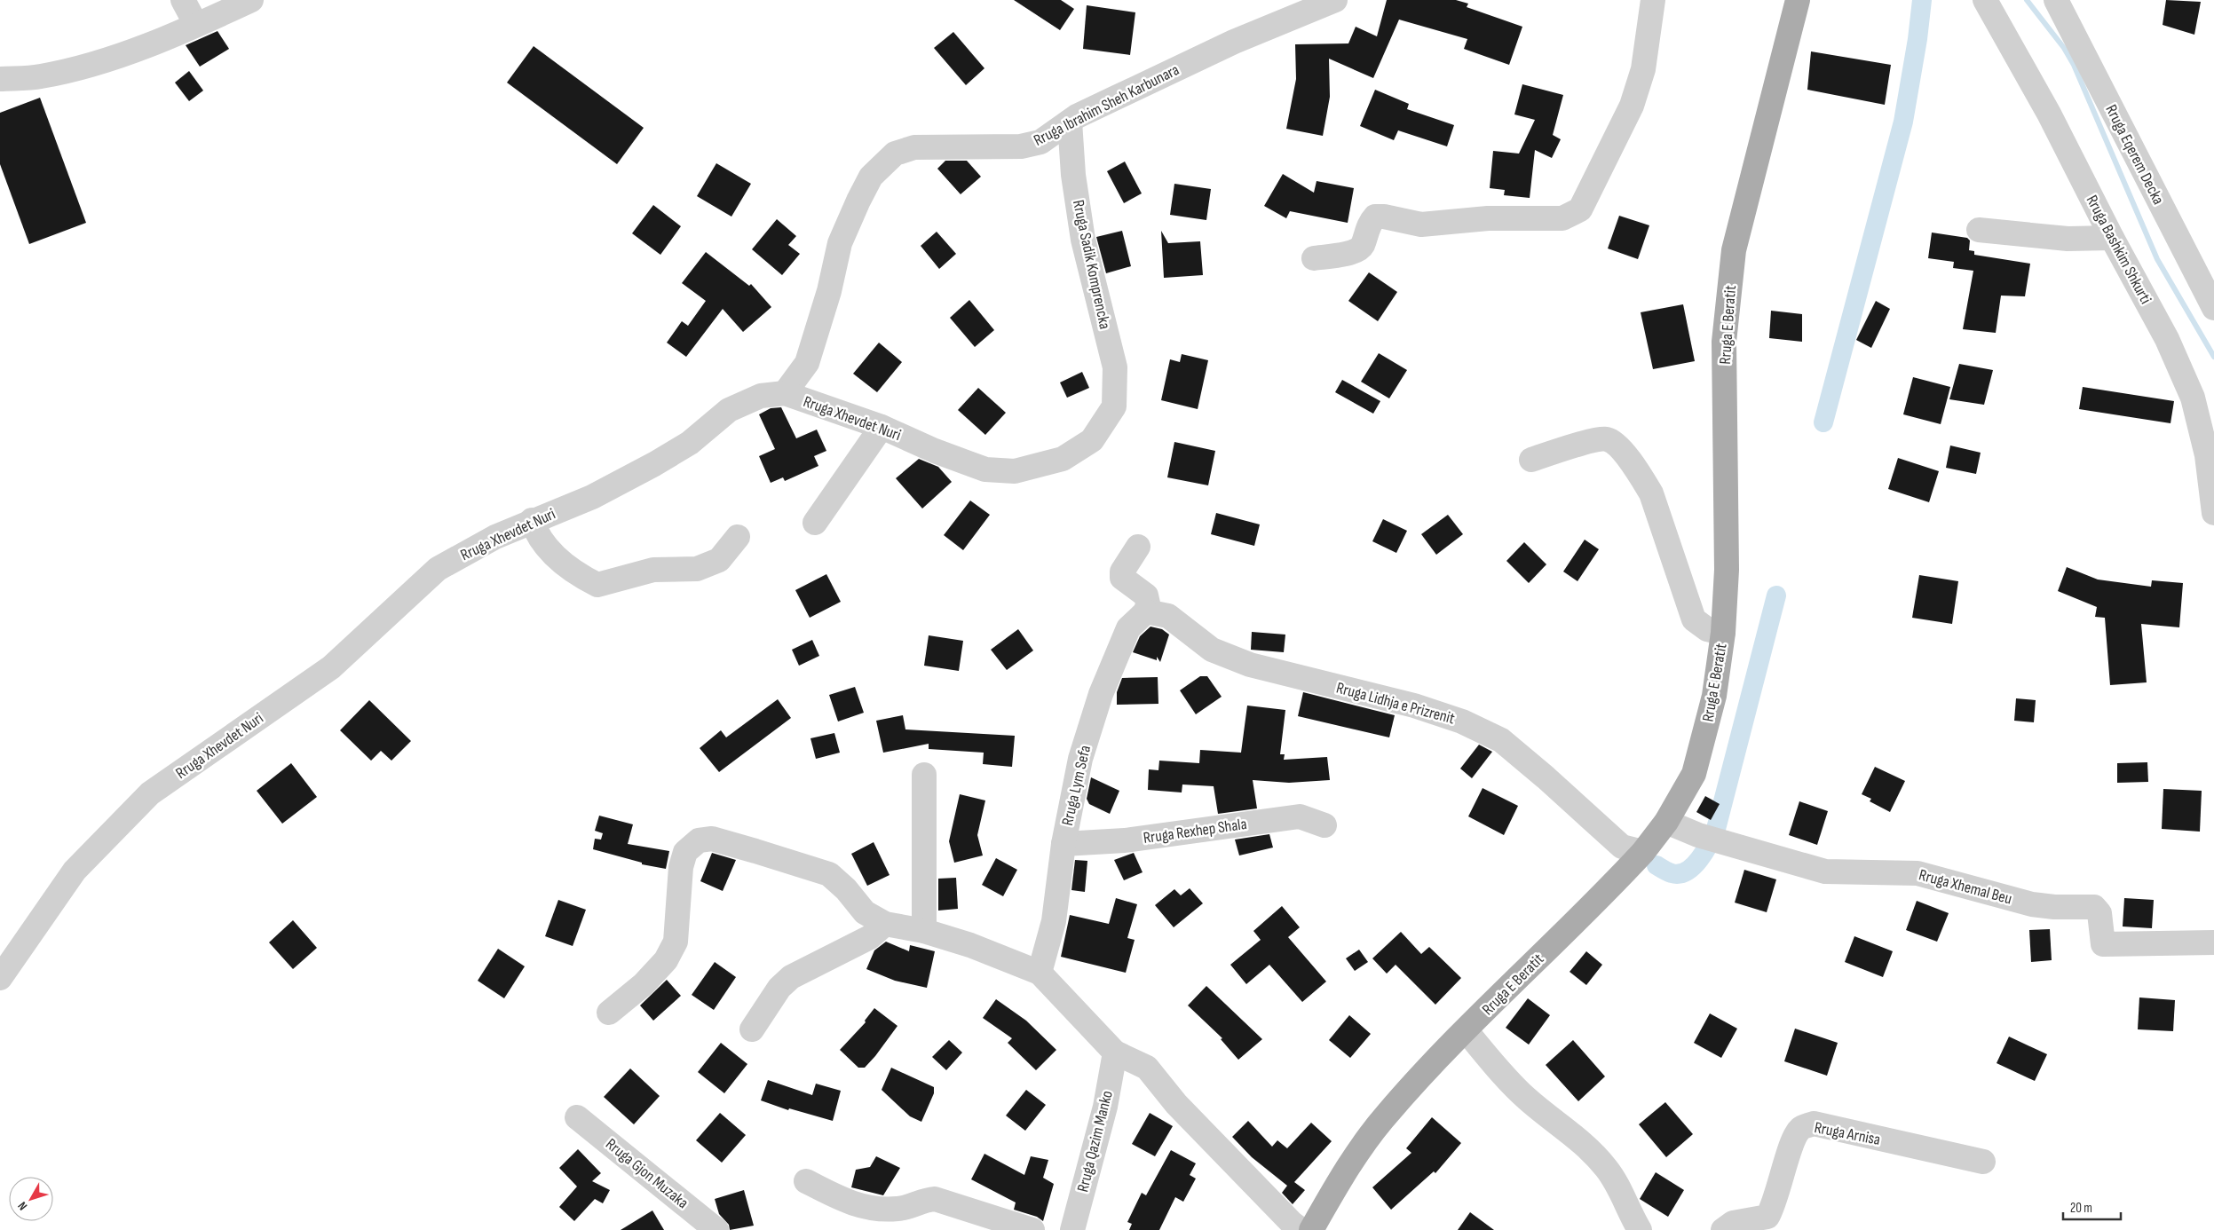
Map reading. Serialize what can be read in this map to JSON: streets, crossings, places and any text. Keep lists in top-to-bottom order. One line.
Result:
{"streets":{"main road":["Rruga E Beratit"],"street":["Rruga Ibrahim Sheh Karbunara","Rruga Eqerem Decka","Rruga Bashkim Shkurti","Rruga Sadik Komprencka","Rruga Xhevdet Nuri","Rruga Lidhja e Prizrenit","Rruga Lym Sefa","Rruga Rexhep Shala","Rruga Xhemal Beu","Rruga Arnisa","Rruga Qazim Manko","Rruga Gjon Muzaka"]},"crossings":[["Rruga Ibrahim Sheh Karbunara","Rruga Sadik Komprencka"],["Rruga Ibrahim Sheh Karbunara","Rruga Xhevdet Nuri"],["Rruga Sadik Komprencka","Rruga Xhevdet Nuri"],["Rruga E Beratit","Rruga Lidhja e Prizrenit"],["Rruga E Beratit","Rruga Xhemal Beu"],["Rruga Lidhja e Prizrenit","Rruga Lym Sefa"],["Rruga Lym Sefa","Rruga Rexhep Shala"]],"scale_bar":"20 m","north":"bottom left"}
